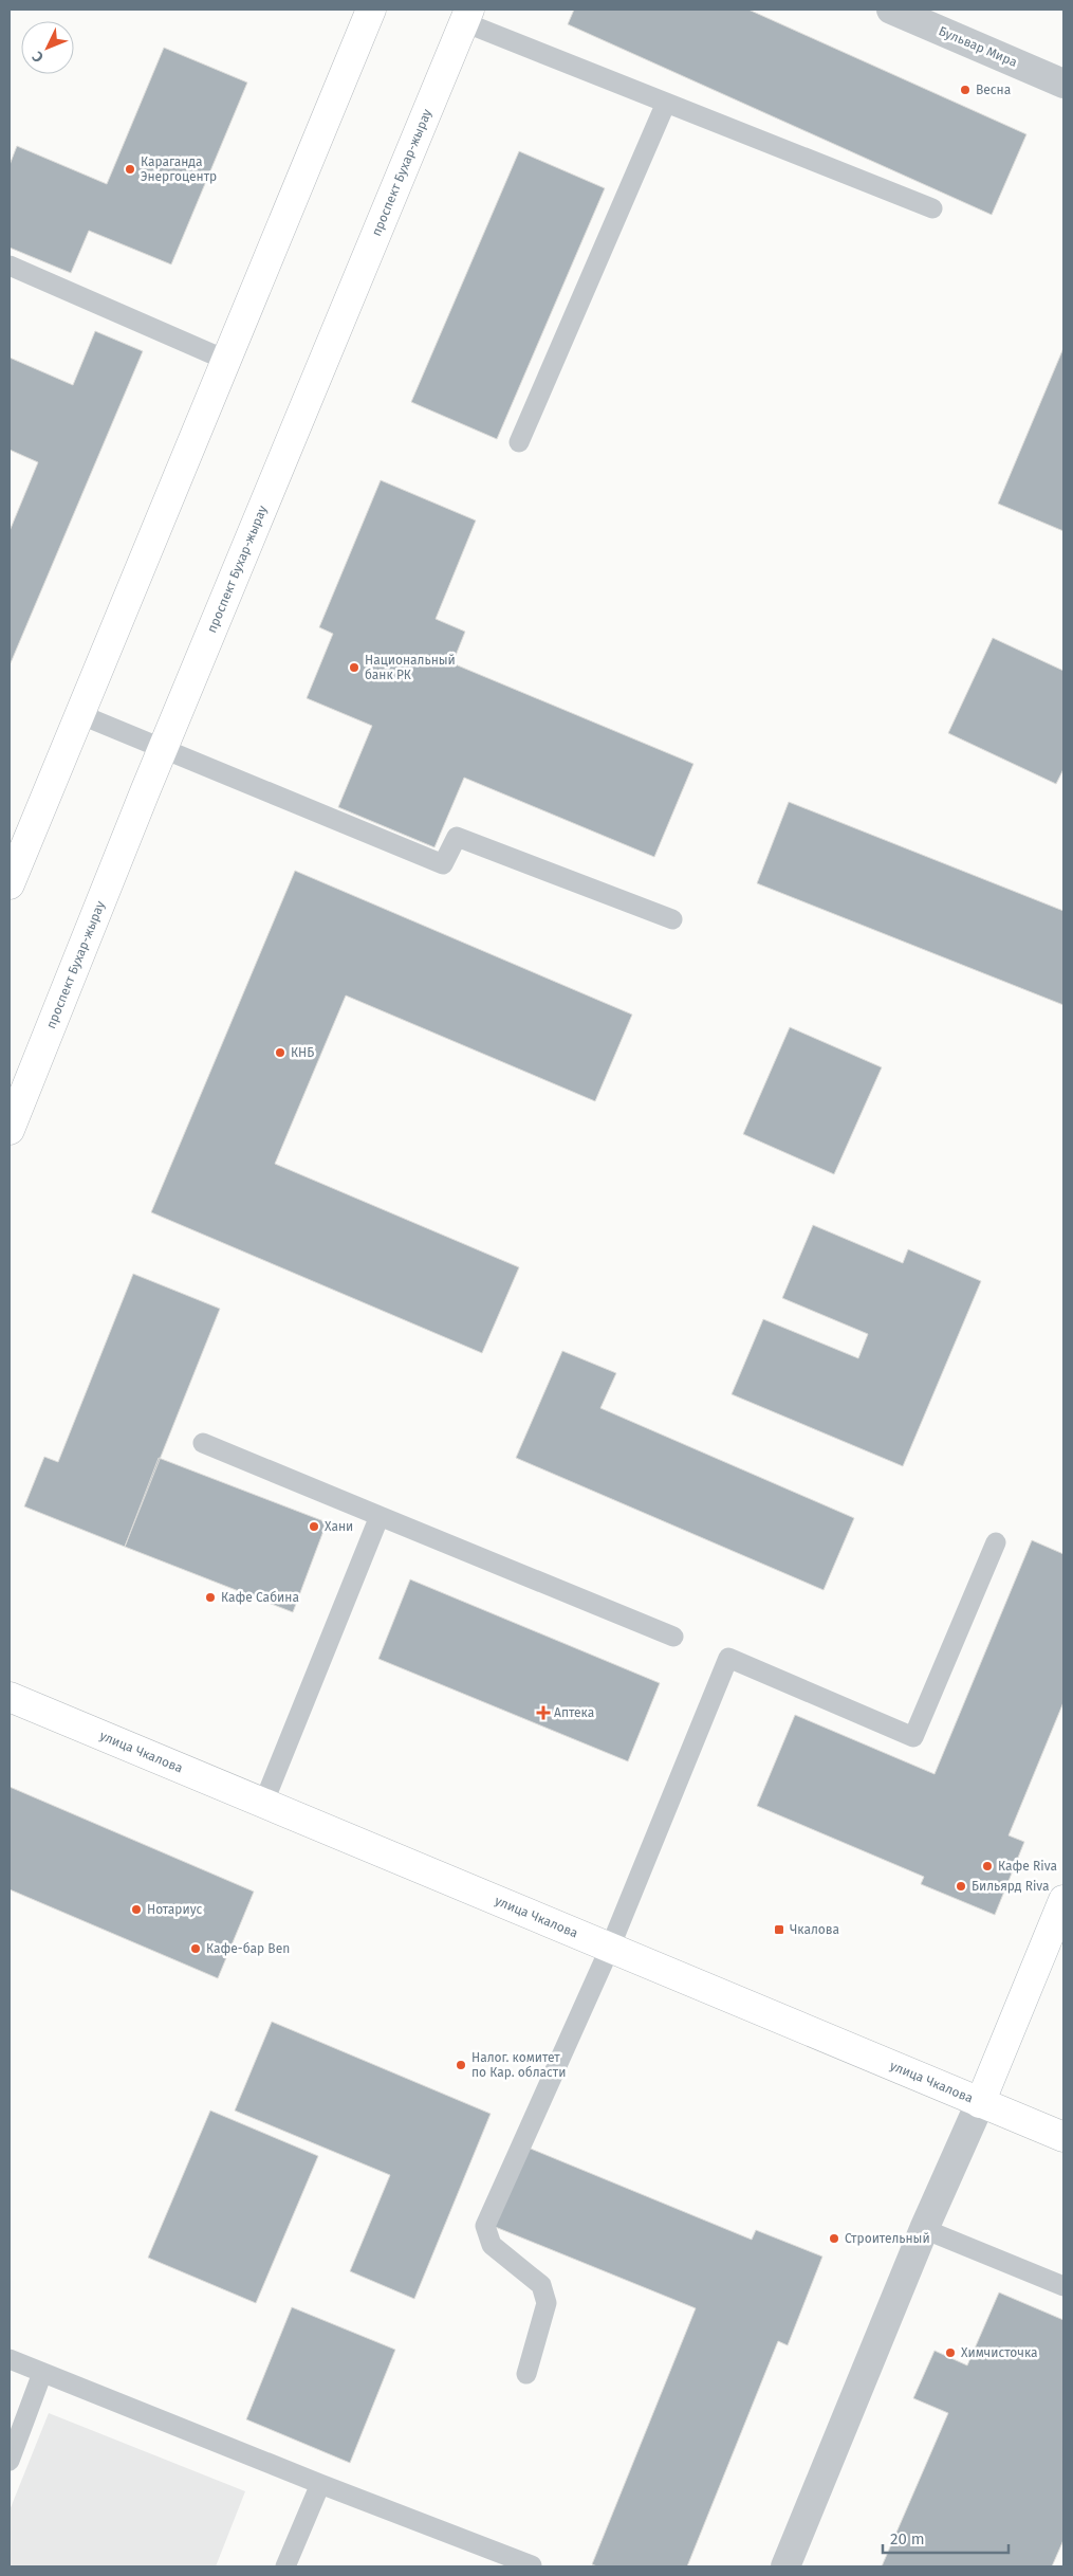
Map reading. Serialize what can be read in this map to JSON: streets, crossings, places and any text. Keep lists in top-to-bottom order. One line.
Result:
{"streets":{"main road":["проспект Бухар-жырау","улица Чкалова"],"street":["Бульвар Мира"]},"places":{"other":["Весна","Караганда Энергоцентр","Национальный банк РК","КНБ","Хани","Кафе Сабина","Кафе Riva","Бильярд Riva","Нотариус","Кафе-бар Ben","Налог. комитет по Кар. области","Строительный","Химчисточка"],"health":["Аптека"],"transit":["Чкалова"]},"scale_bar":"20 m","north":"bottom left"}
